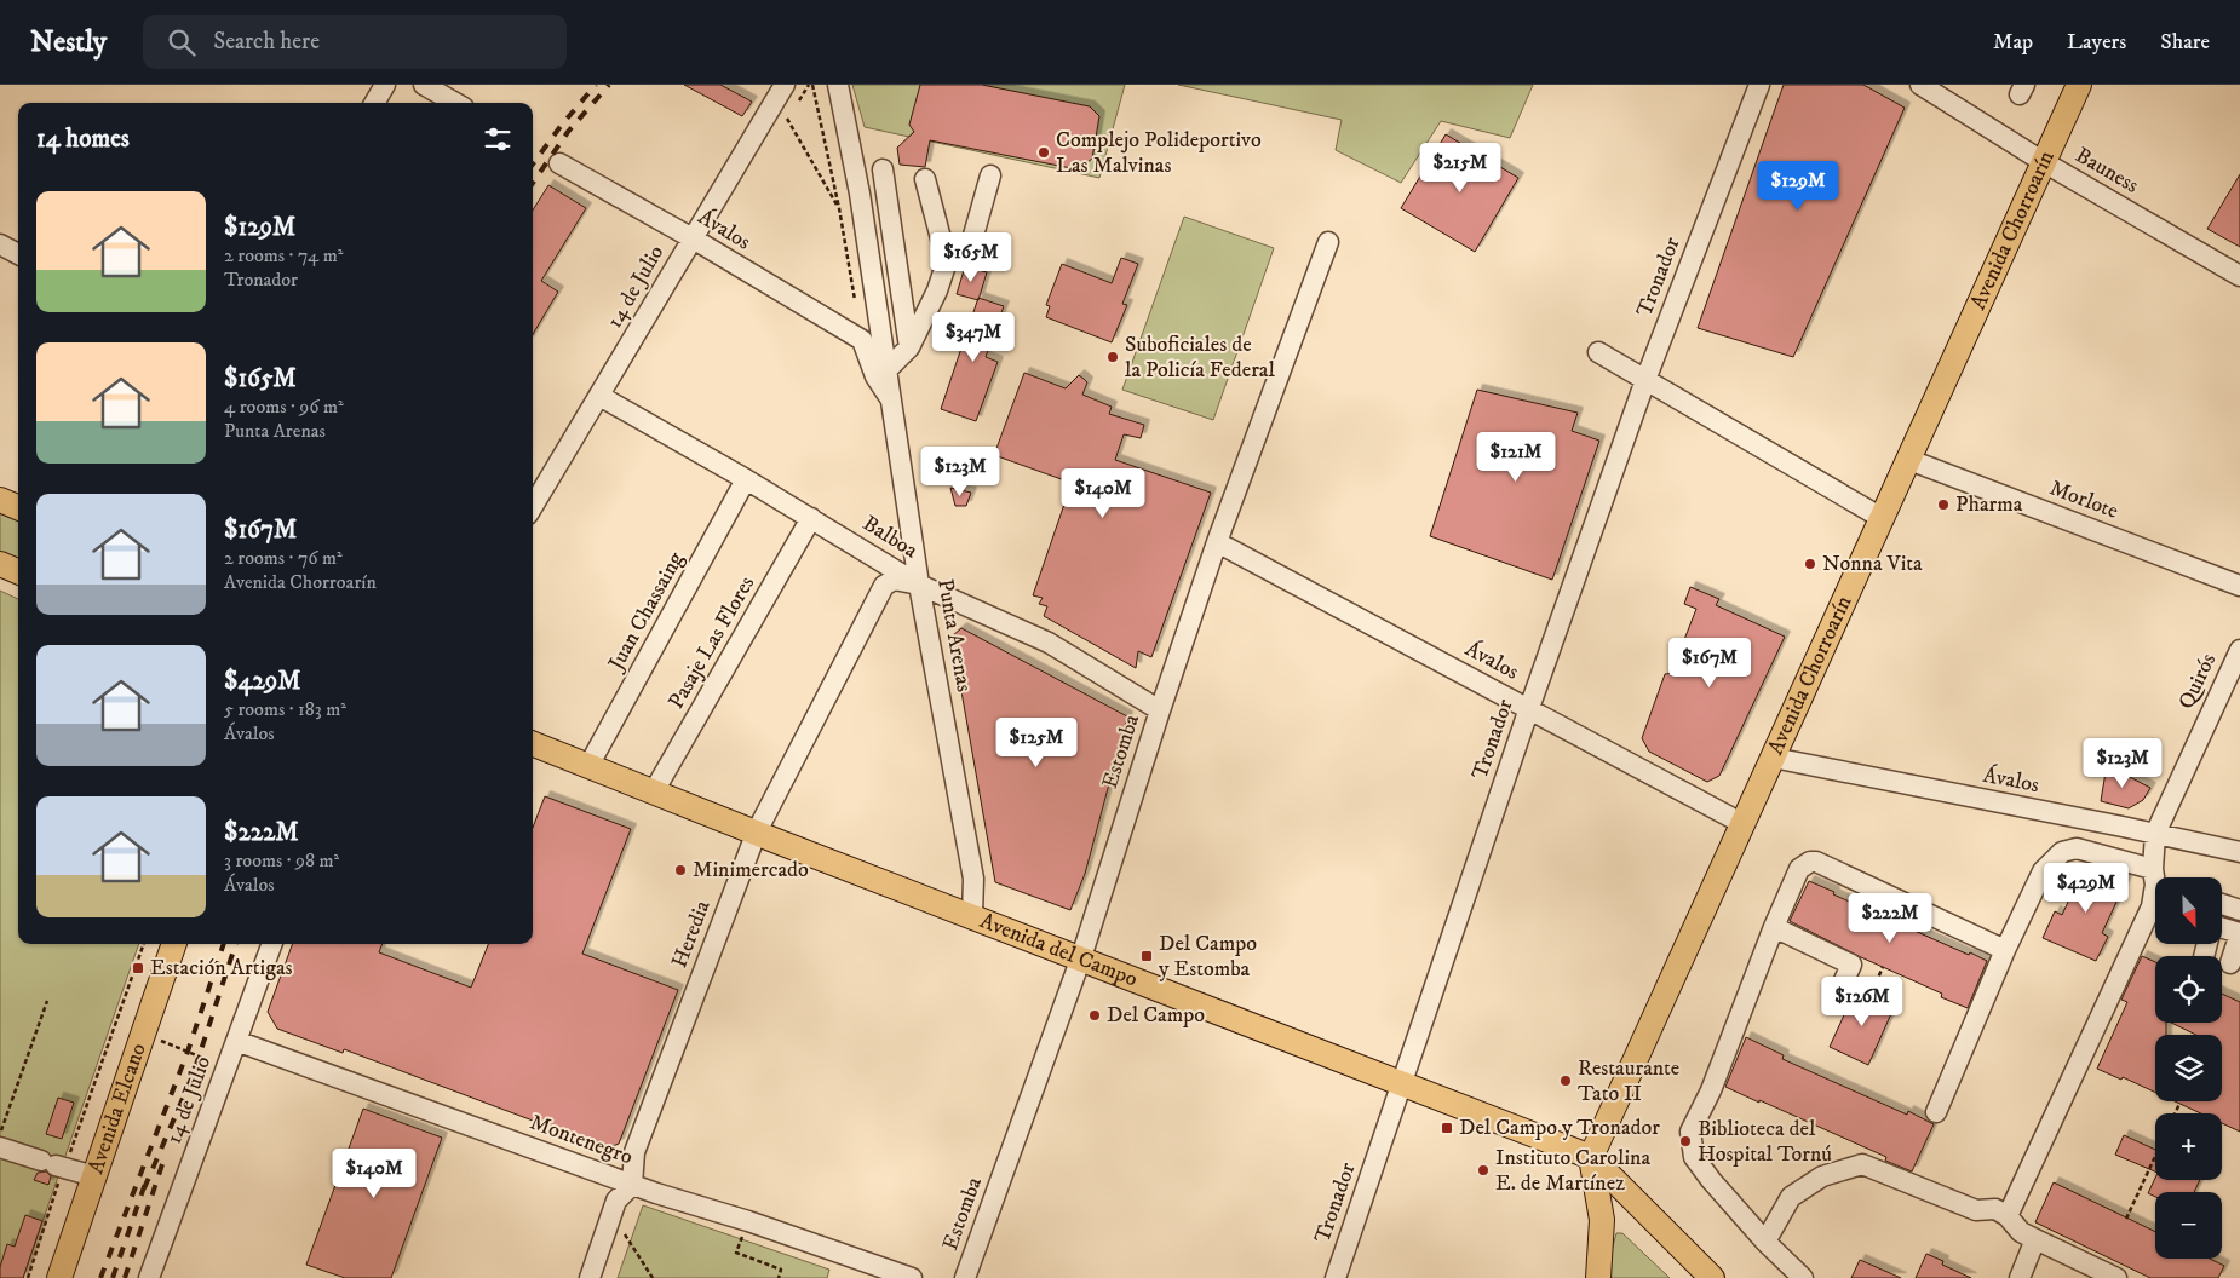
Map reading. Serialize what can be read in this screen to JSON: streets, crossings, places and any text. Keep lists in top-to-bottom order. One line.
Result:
{"streets":{"main road":["Avenida Chorroarín","Avenida del Campo","Avenida Elcano"],"street":["Bauness","Ávalos","Tronador","14 de Julio","Morlote","Balboa","Juan Chassaing","Punta Arenas","Pasaje Las Flores","Quirós","Estomba","Heredia","Montenegro"]},"crossings":[["Bauness","Avenida Chorroarín"],["Ávalos","Avenida Chorroarín"],["Ávalos","Tronador"],["Ávalos","14 de Julio"],["Ávalos","Punta Arenas"],["Ávalos","Quirós"],["Ávalos","Estomba"],["Avenida Chorroarín","Morlote"],["Avenida Chorroarín","Avenida del Campo"],["Tronador","Avenida del Campo"],["14 de Julio","Balboa"],["14 de Julio","Montenegro"],["Balboa","Juan Chassaing"],["Balboa","Punta Arenas"],["Balboa","Pasaje Las Flores"],["Balboa","Estomba"],["Balboa","Heredia"],["Juan Chassaing","Avenida del Campo"],["Punta Arenas","Heredia"],["Punta Arenas","Avenida del Campo"],["Pasaje Las Flores","Avenida del Campo"],["Estomba","Avenida del Campo"],["Heredia","Avenida del Campo"],["Heredia","Montenegro"]],"places":{"other":["Complejo Polideportivo Las Malvinas","Suboficiales de la Policía Federal","Pharma","Nonna Vita","Minimercado","Del Campo","Restaurante Tato II","Biblioteca del Hospital Tornú","Instituto Carolina E. de Martínez"],"transit":["Del Campo y Estomba","Estación Artigas","Del Campo y Tronador"]},"north":"bottom","page":{"header":"Nestly","search":"Search here","nav":["Map","Layers","Share"],"heading":"14 homes","price":["$215M","$129M","$165M","$347M","$121M","$123M","$140M","$167M","$125M","$123M","$429M","$222M","$126M","$140M"],"list":[{"name":"$129M","note":"2 rooms · 74 m² · Tronador"},{"name":"$165M","note":"4 rooms · 96 m² · Punta Arenas"},{"name":"$167M","note":"2 rooms · 76 m² · Avenida Chorroarín"},{"name":"$429M","note":"5 rooms · 183 m² · Ávalos"},{"name":"$222M","note":"3 rooms · 98 m² · Ávalos"}],"map_buttons":["+","−"]}}
